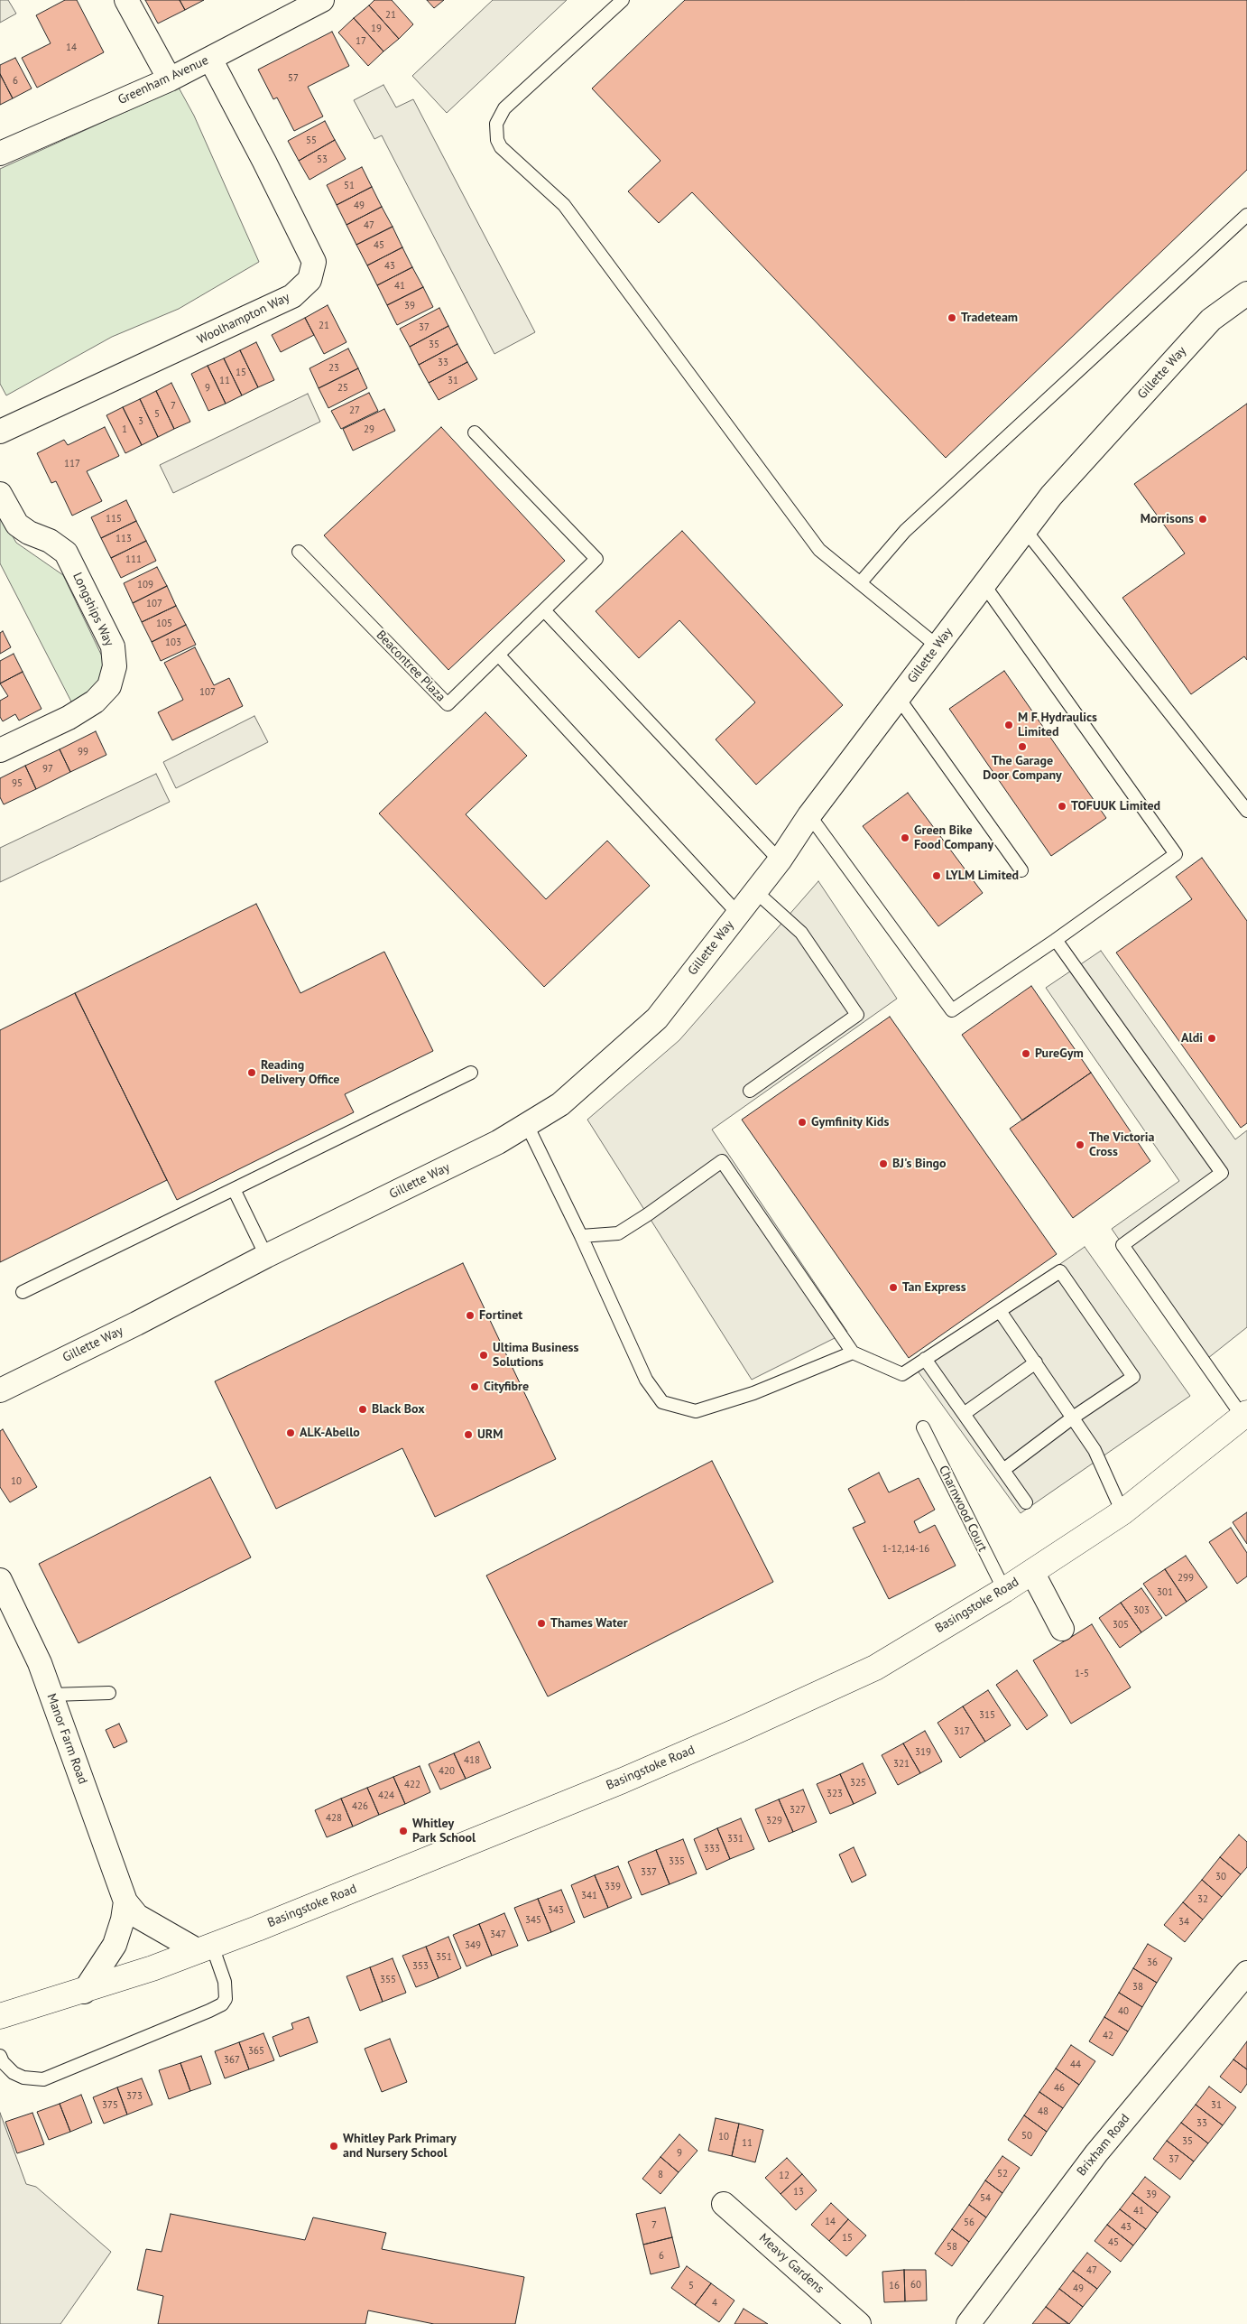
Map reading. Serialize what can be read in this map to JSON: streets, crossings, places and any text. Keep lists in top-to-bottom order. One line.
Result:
{"streets":{"main road":["Basingstoke Road"],"street":["Greenham Avenue","Woolhampton Way","Gillette Way","Longships Way","Manor Farm Road","Brixham Road","Meavy Gardens"],"lane":["Beacontree Plaza","Charnwood Court"]},"crossings":[["Greenham Avenue","Woolhampton Way"],["Charnwood Court","Basingstoke Road"],["Basingstoke Road","Manor Farm Road"]],"places":["Tradeteam","Morrisons","M F Hydraulics Limited","The Garage Door Company","TOFUUK Limited","Green Bike Food Company","LYLM Limited","Aldi","PureGym","Reading Delivery Office","Gymfinity Kids","The Victoria Cross","BJ's Bingo","Tan Express","Fortinet","Ultima Business Solutions","Cityfibre","Black Box","ALK-Abello","URM","Thames Water","Whitley Park School","Whitley Park Primary and Nursery School"],"house_numbers":["21","19","17","14","57","6","55","53","51","49","47","45","43","41","39","21","37","35","33","23","15","11","31","9","25","7","27","5","3","1","29","117","115","113","111","109","107","105","103","107","99","97","95","10","1-12,14-16","299","301","303","305","1-5","315","317","319","418","321","420","325","422","323","424","426","327","428","329","331","333","335","337","30","339","341","32","343","345","34","347","349","351","36","353","355","38","40","42","365","367","44","46","373","375","31","48","33","50","10","35","11","9","37","52","8","12","13","39","54","41","14","56","7","43","15","45","58","6","47","60","5","16","49","4"]}
